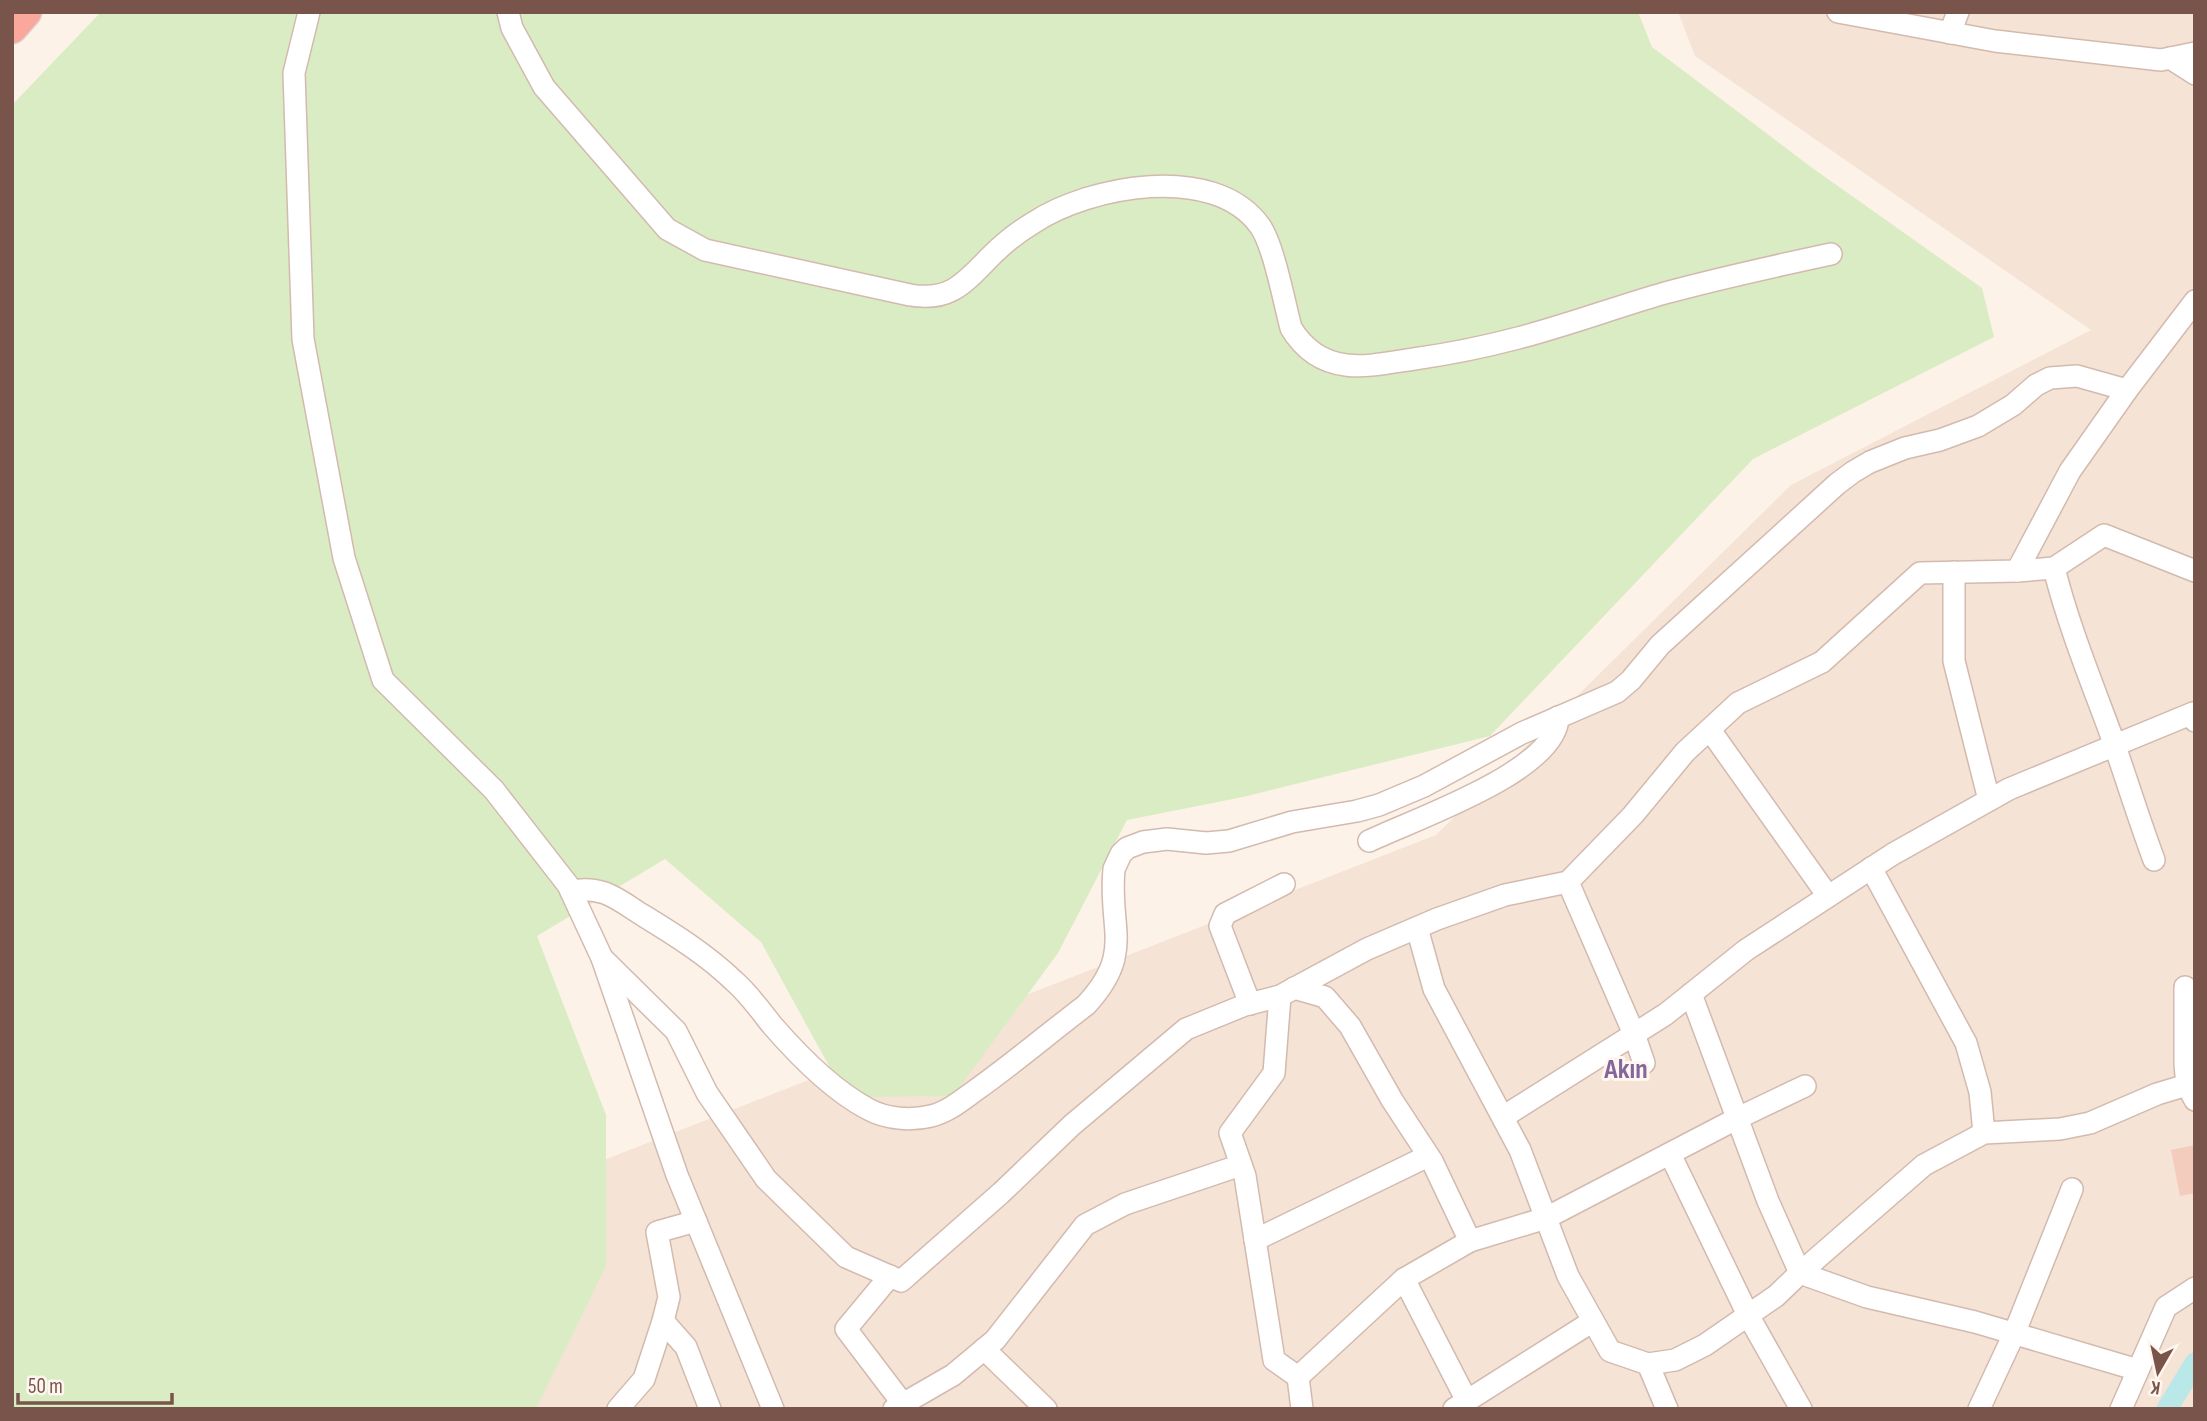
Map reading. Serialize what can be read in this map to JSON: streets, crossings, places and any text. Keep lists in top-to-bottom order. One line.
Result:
{"districts":["Akın"],"scale_bar":"50 m","north":"bottom"}
